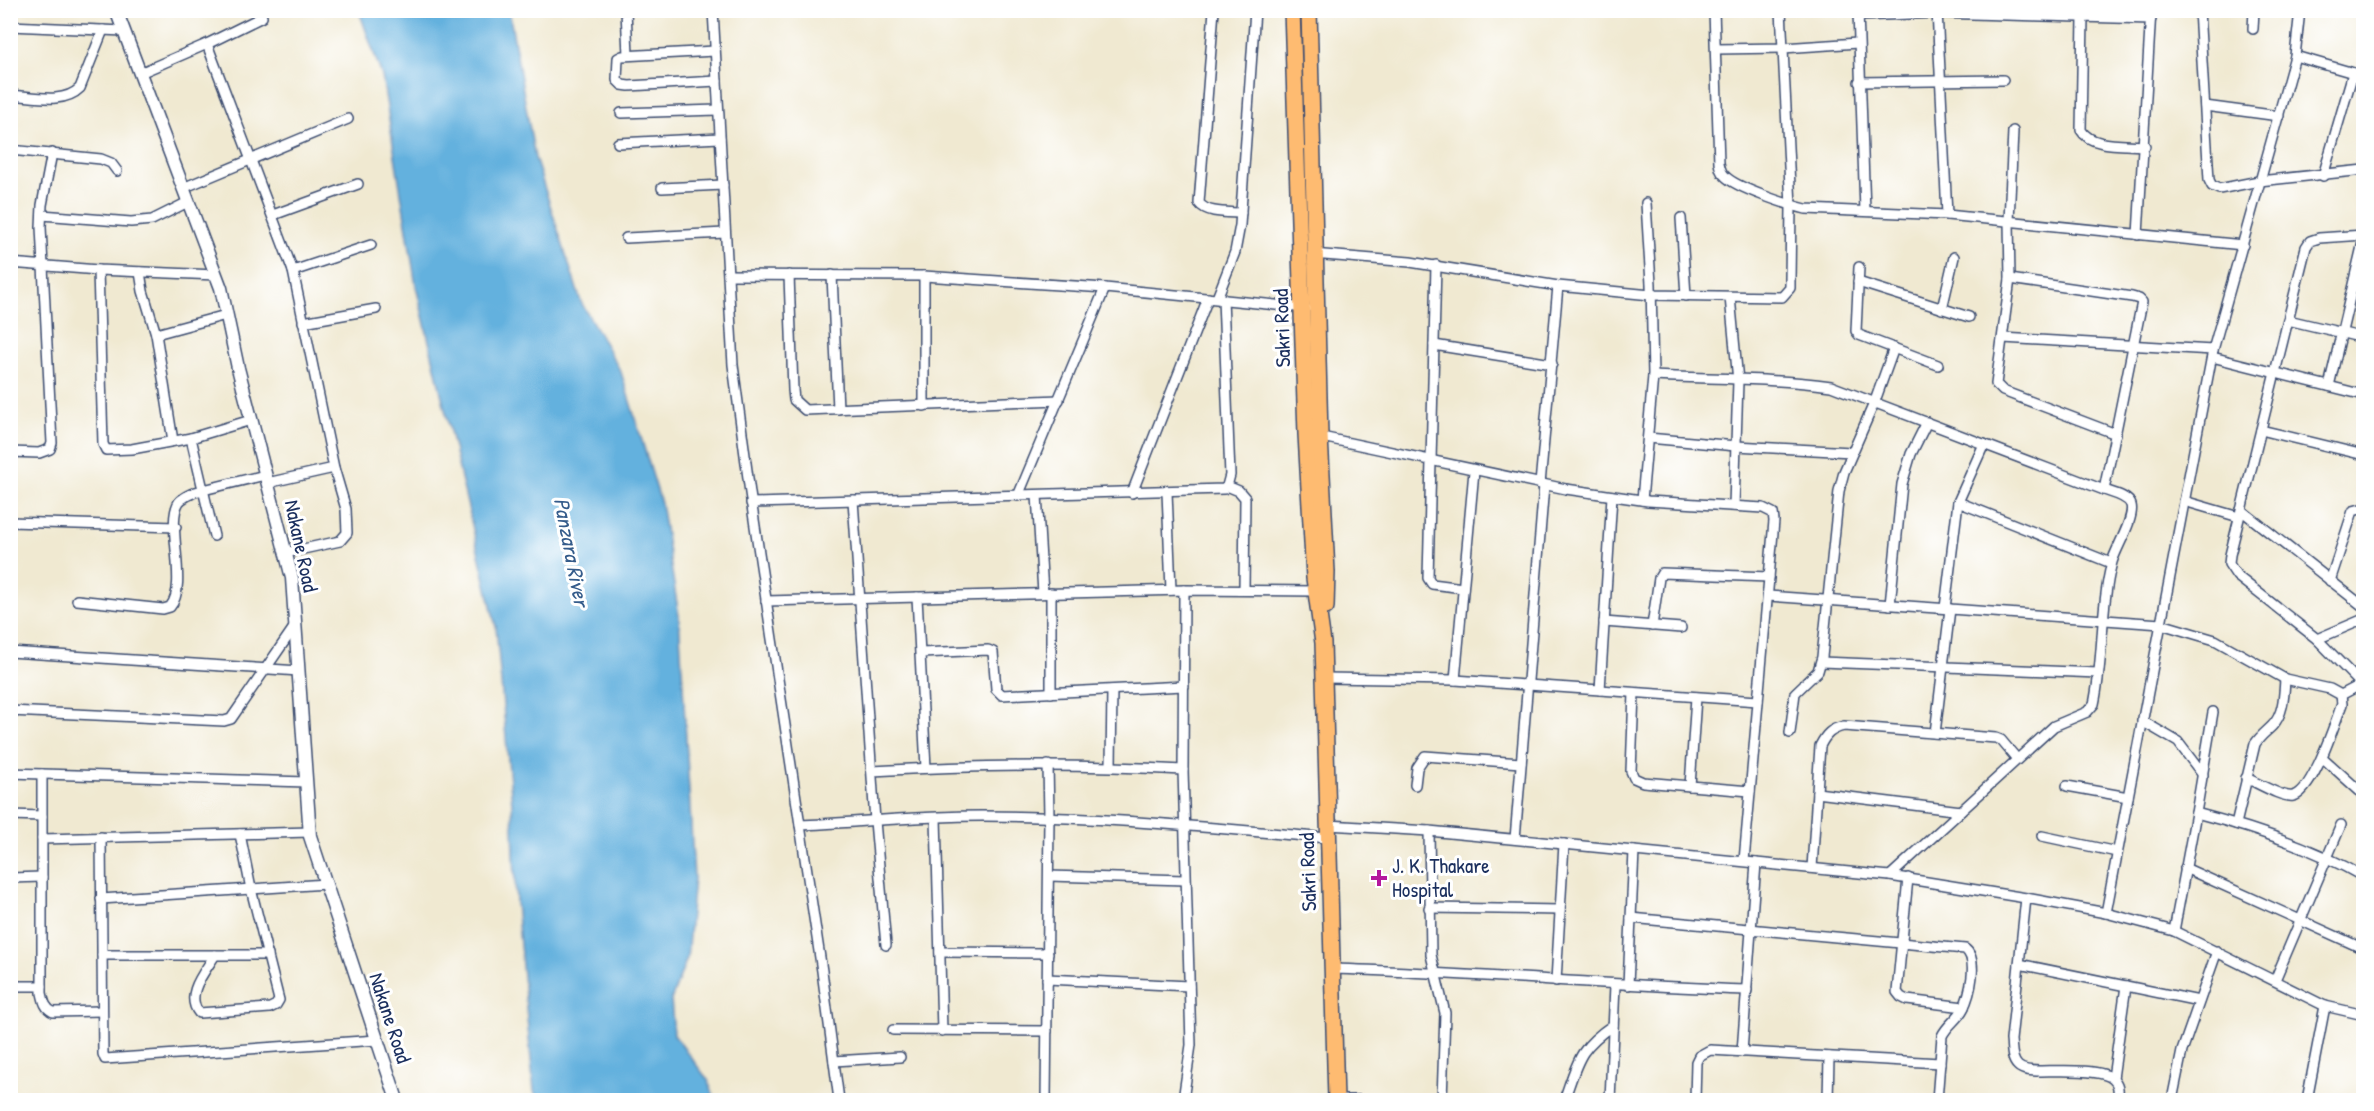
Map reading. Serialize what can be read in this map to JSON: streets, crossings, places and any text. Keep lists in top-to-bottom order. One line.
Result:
{"streets":{"main road":["Sakri Road"],"street":["Nakane Road"]},"water":["Panzara River"],"places":{"health":["J. K. Thakare Hospital"]}}
